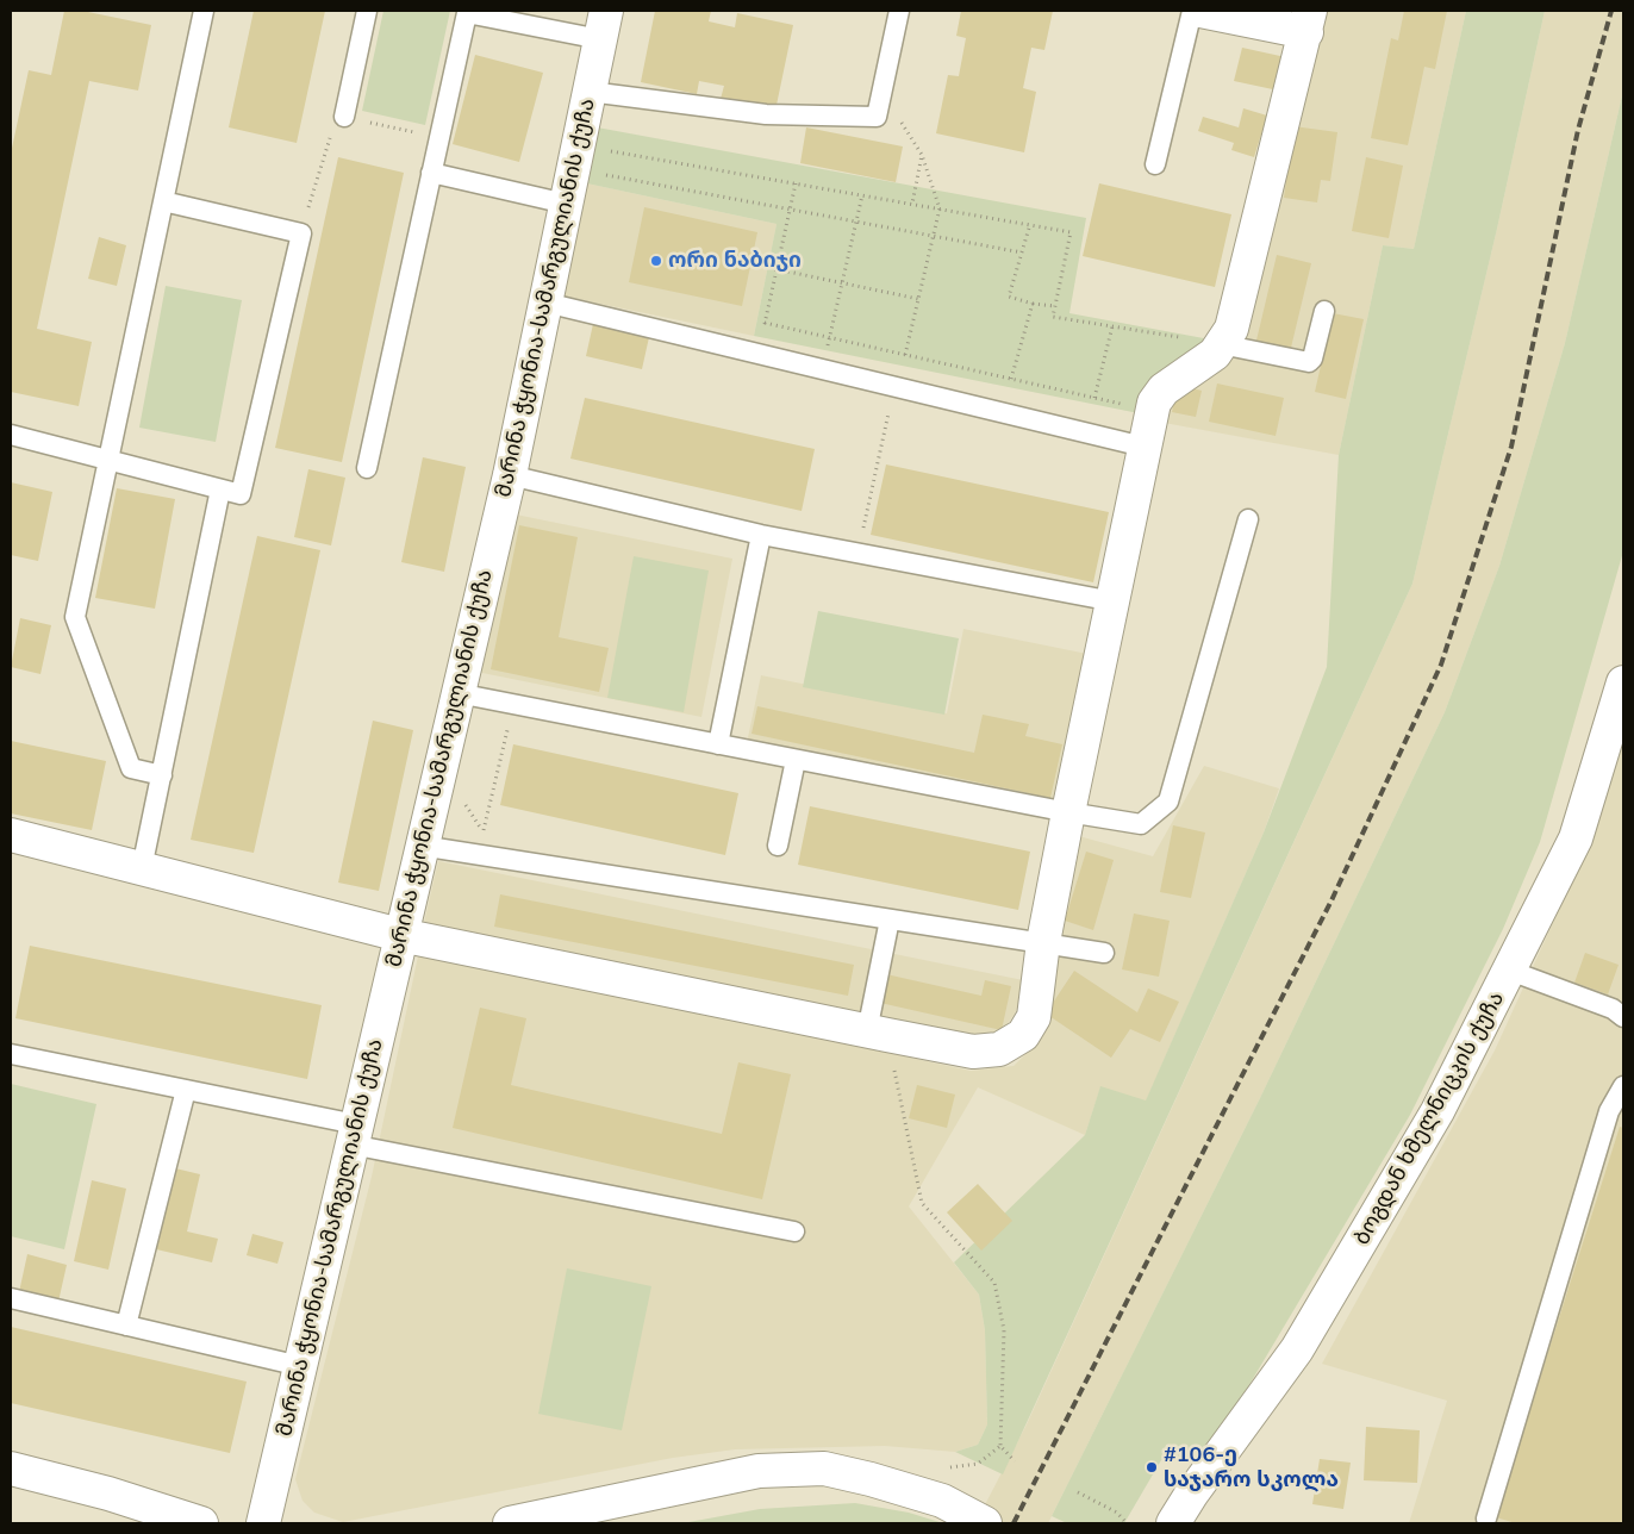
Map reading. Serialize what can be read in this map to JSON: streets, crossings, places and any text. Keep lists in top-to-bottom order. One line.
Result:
{"streets":{"street":["მარინა ჭყონია-სამარგულიანის ქუჩა","ბოგდან ხმელნიცკის ქუჩა"]},"places":["ორი ნაბიჯი","#106-ე საჯარო სკოლა"]}
